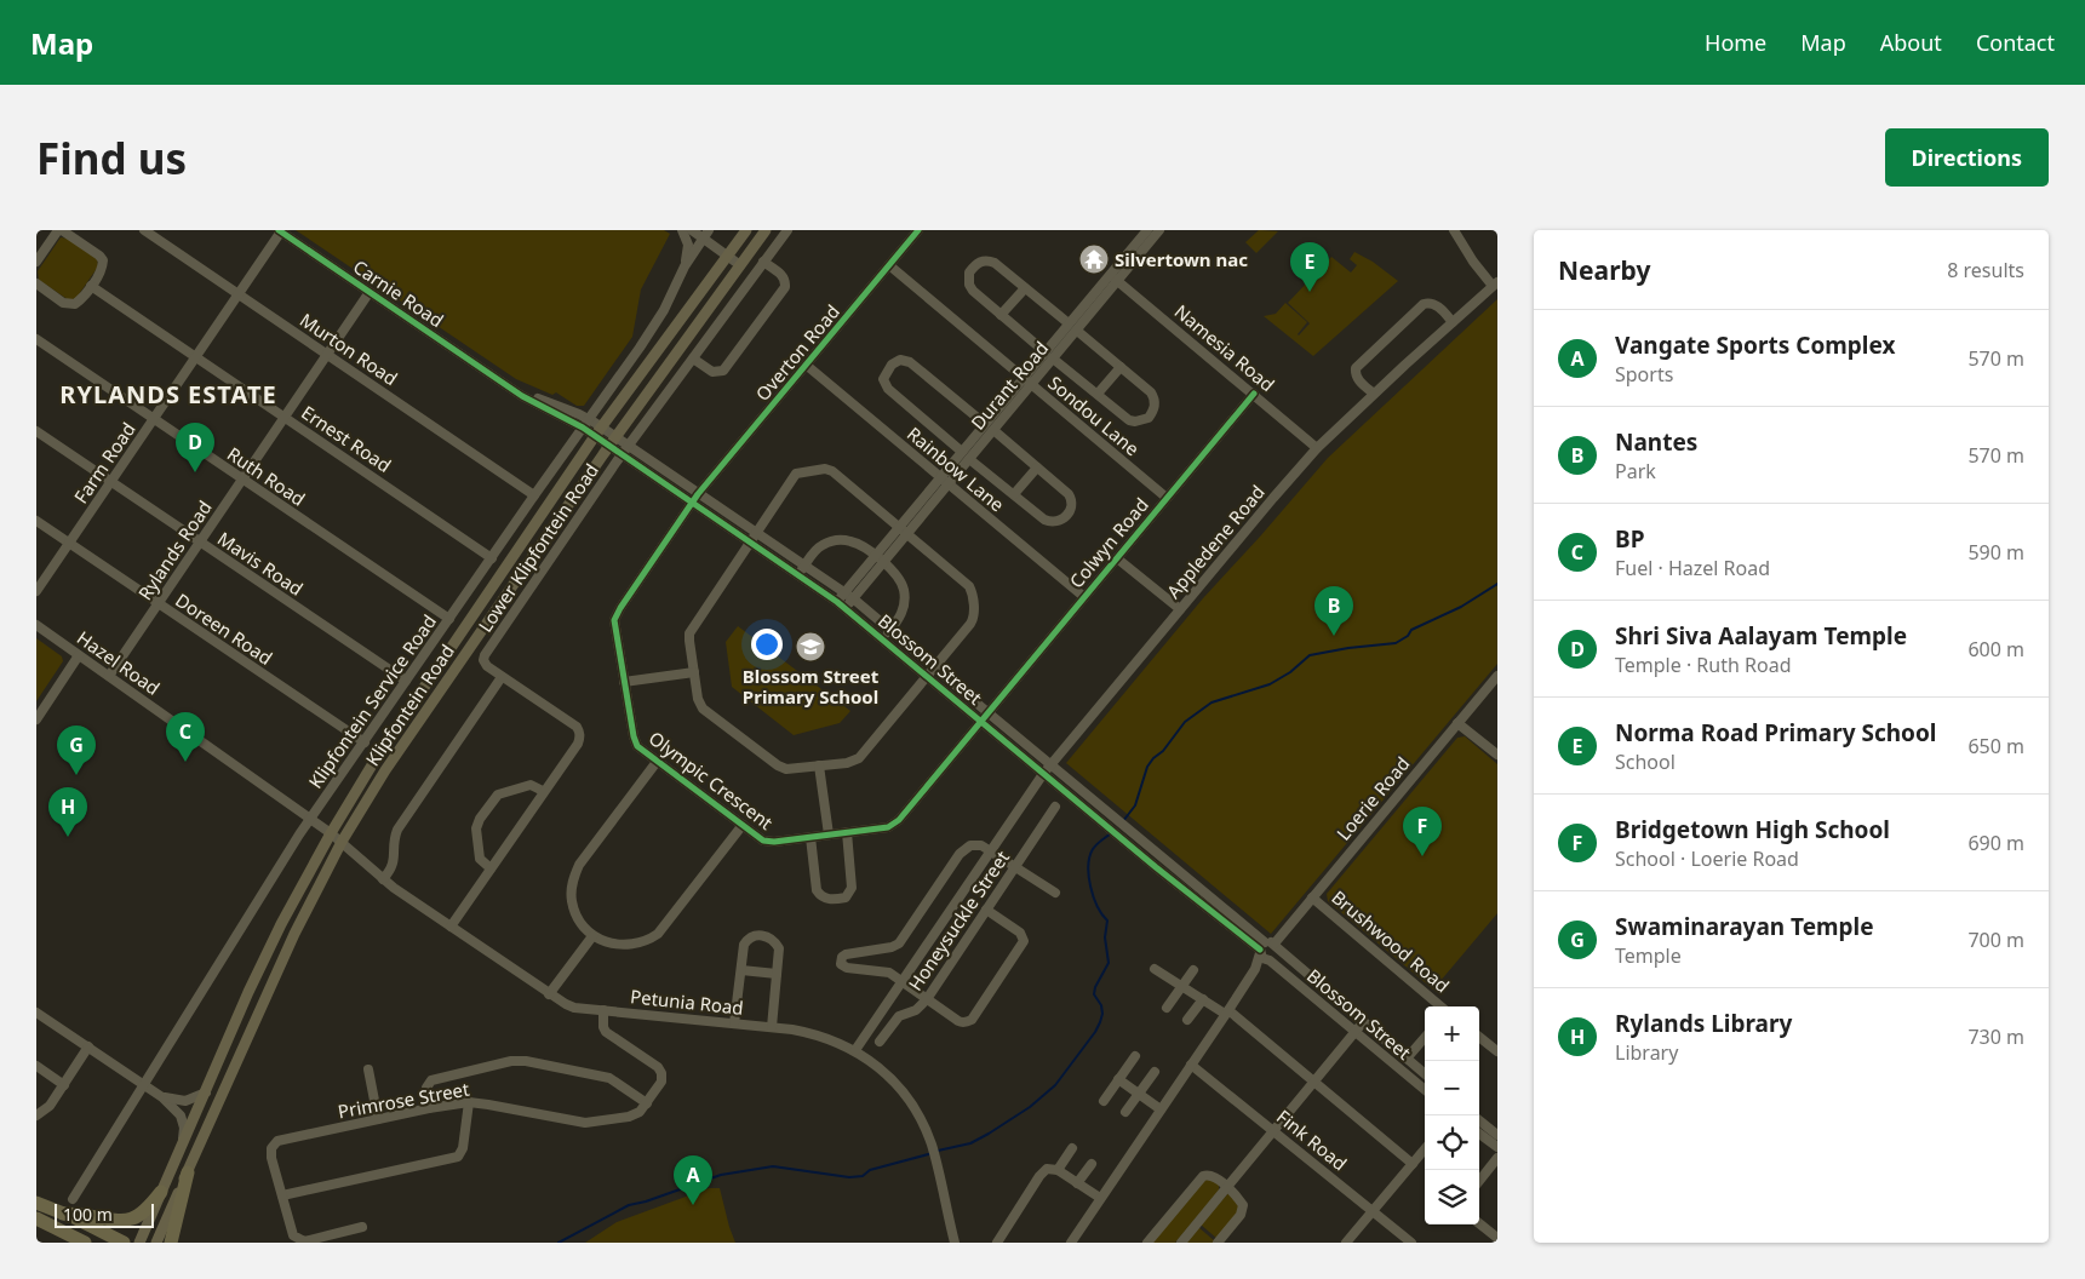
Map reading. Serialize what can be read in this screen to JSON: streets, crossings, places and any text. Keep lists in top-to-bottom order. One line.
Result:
{"streets":{"main road":["Klipfontein Road"],"street":["Carnie Road","Namesia Road","Murton Road","Overton Road","Durant Road","Sondou Lane","Ernest Road","Farm Road","Rainbow Lane","Ruth Road","Appledene Road","Colwyn Road","Lower Klipfontein Road","Rylands Road","Mavis Road","Doreen Road","Blossom Street","Hazel Road","Klipfontein Service Road","Olympic Crescent","Loerie Road","Honeysuckle Street","Brushwood Road","Petunia Road","Primrose Street","Fink Road"]},"crossings":[["Carnie Road","Farm Road"],["Carnie Road","Rylands Road"],["Carnie Road","Blossom Street"],["Carnie Road","Klipfontein Service Road"],["Carnie Road","Klipfontein Road"],["Namesia Road","Durant Road"],["Namesia Road","Appledene Road"],["Namesia Road","Colwyn Road"],["Murton Road","Farm Road"],["Murton Road","Rylands Road"],["Murton Road","Klipfontein Service Road"],["Overton Road","Sondou Lane"],["Overton Road","Rainbow Lane"],["Overton Road","Blossom Street"],["Overton Road","Olympic Crescent"],["Durant Road","Sondou Lane"],["Durant Road","Rainbow Lane"],["Durant Road","Blossom Street"],["Sondou Lane","Colwyn Road"],["Ernest Road","Farm Road"],["Ernest Road","Rylands Road"],["Ernest Road","Klipfontein Service Road"],["Farm Road","Ruth Road"],["Farm Road","Mavis Road"],["Farm Road","Doreen Road"],["Rainbow Lane","Colwyn Road"],["Ruth Road","Rylands Road"],["Ruth Road","Klipfontein Service Road"],["Appledene Road","Blossom Street"],["Appledene Road","Petunia Road"],["Colwyn Road","Blossom Street"],["Colwyn Road","Olympic Crescent"],["Lower Klipfontein Road","Blossom Street"],["Rylands Road","Mavis Road"],["Rylands Road","Doreen Road"],["Rylands Road","Hazel Road"],["Mavis Road","Klipfontein Service Road"],["Doreen Road","Klipfontein Service Road"],["Blossom Street","Klipfontein Road"],["Blossom Street","Olympic Crescent"],["Blossom Street","Loerie Road"],["Hazel Road","Klipfontein Service Road"],["Hazel Road","Klipfontein Road"],["Hazel Road","Petunia Road"],["Klipfontein Road","Petunia Road"],["Loerie Road","Brushwood Road"],["Loerie Road","Fink Road"]],"districts":["RYLANDS ESTATE"],"places":{"temple":["Silvertown nac"],"school or university":["Blossom Street Primary School"]},"scale_bar":"100 m","page":{"header":"Map","nav":["Home","Map","About","Contact"],"buttons":"Directions","title":"Find us","heading":["Nearby","8 results"],"pins":["E","D","B","C","G","H","F","A"],"list":[{"mark":"A","name":"Vangate Sports Complex","note":"Sports","value":"570 m"},{"mark":"B","name":"Nantes","note":"Park","value":"570 m"},{"mark":"C","name":"BP","note":"Fuel · Hazel Road","value":"590 m"},{"mark":"D","name":"Shri Siva Aalayam Temple","note":"Temple · Ruth Road","value":"600 m"},{"mark":"E","name":"Norma Road Primary School","note":"School","value":"650 m"},{"mark":"F","name":"Bridgetown High School","note":"School · Loerie Road","value":"690 m"},{"mark":"G","name":"Swaminarayan Temple","note":"Temple","value":"700 m"},{"mark":"H","name":"Rylands Library","note":"Library","value":"730 m"}],"map_buttons":["+","−"],"scale":"100 m"}}
